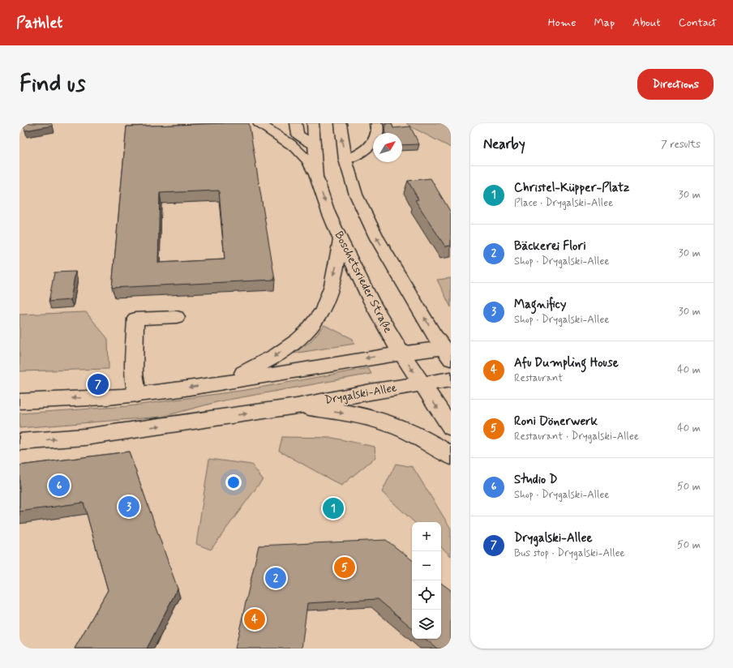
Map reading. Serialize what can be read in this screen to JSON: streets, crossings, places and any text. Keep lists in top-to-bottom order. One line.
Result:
{"streets":{"main road":["Boschetsrieder Straße","Drygalski-Allee"]},"crossings":[["Boschetsrieder Straße","Drygalski-Allee"]],"north":"top right","page":{"header":"Pathlet","nav":["Home","Map","About","Contact"],"buttons":"Directions","title":"Find us","heading":["Nearby","7 results"],"list":[{"mark":"1","name":"Christel-Küpper-Platz","note":"Place · Drygalski-Allee","value":"30 m"},{"mark":"2","name":"Bäckerei Flori","note":"Shop · Drygalski-Allee","value":"30 m"},{"mark":"3","name":"Magnificy","note":"Shop · Drygalski-Allee","value":"30 m"},{"mark":"4","name":"Afu Dumpling House","note":"Restaurant","value":"40 m"},{"mark":"5","name":"Roni Dönerwerk","note":"Restaurant · Drygalski-Allee","value":"40 m"},{"mark":"6","name":"Studio D","note":"Shop · Drygalski-Allee","value":"50 m"},{"mark":"7","name":"Drygalski-Allee","note":"Bus stop · Drygalski-Allee","value":"50 m"}],"pins":["7","6","3","1","5","2","4"],"map_buttons":["+","−"]}}
